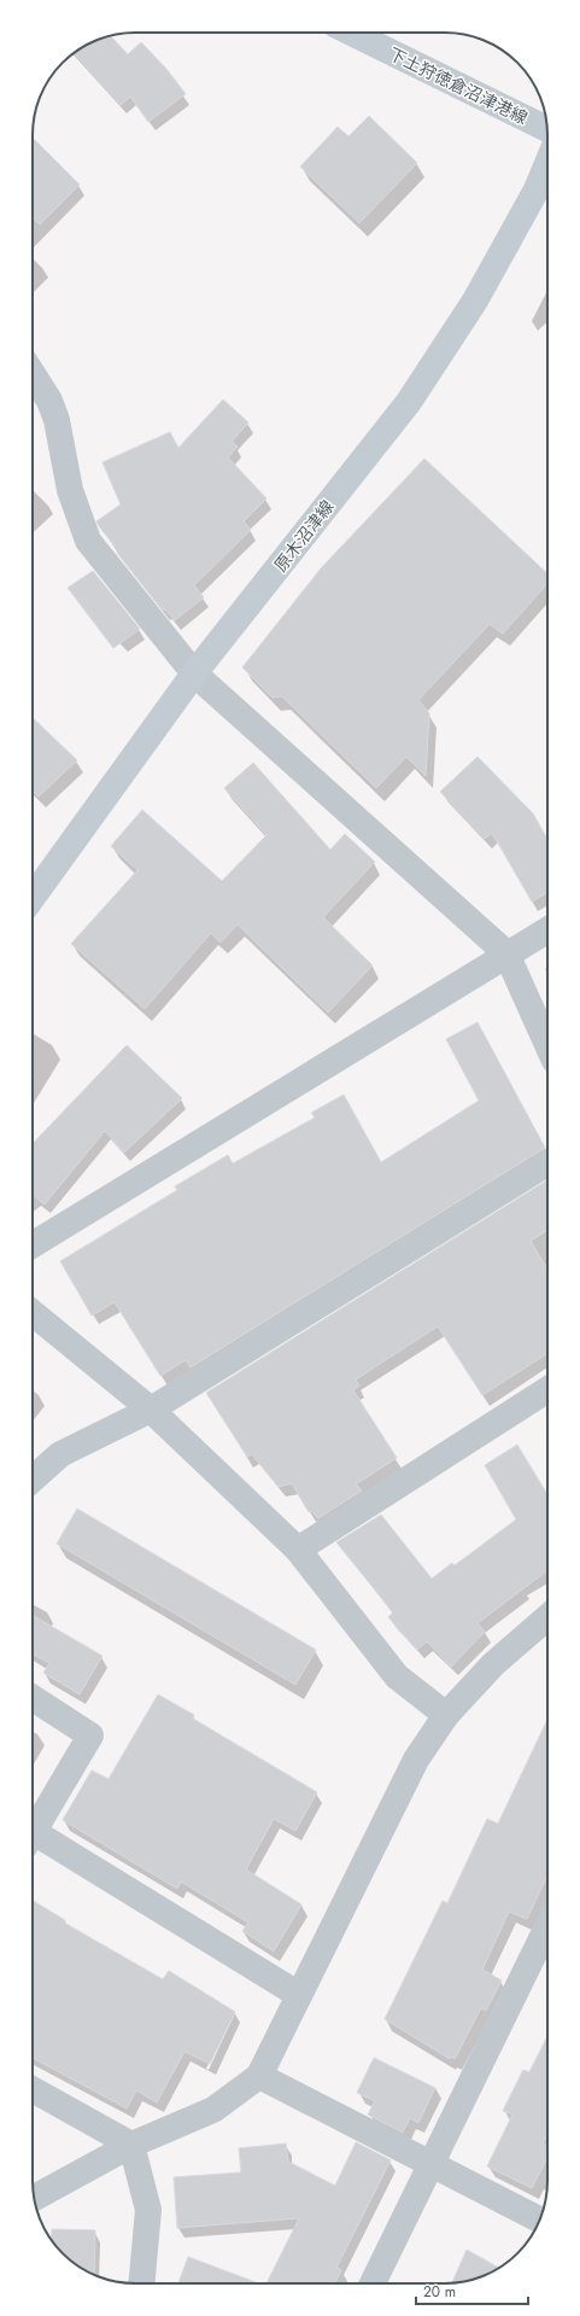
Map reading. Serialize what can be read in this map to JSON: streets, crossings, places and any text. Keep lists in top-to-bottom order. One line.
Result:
{"streets":{"main road":["下土狩徳倉沼津港線","原木沼津線"]},"scale_bar":"20 m"}
